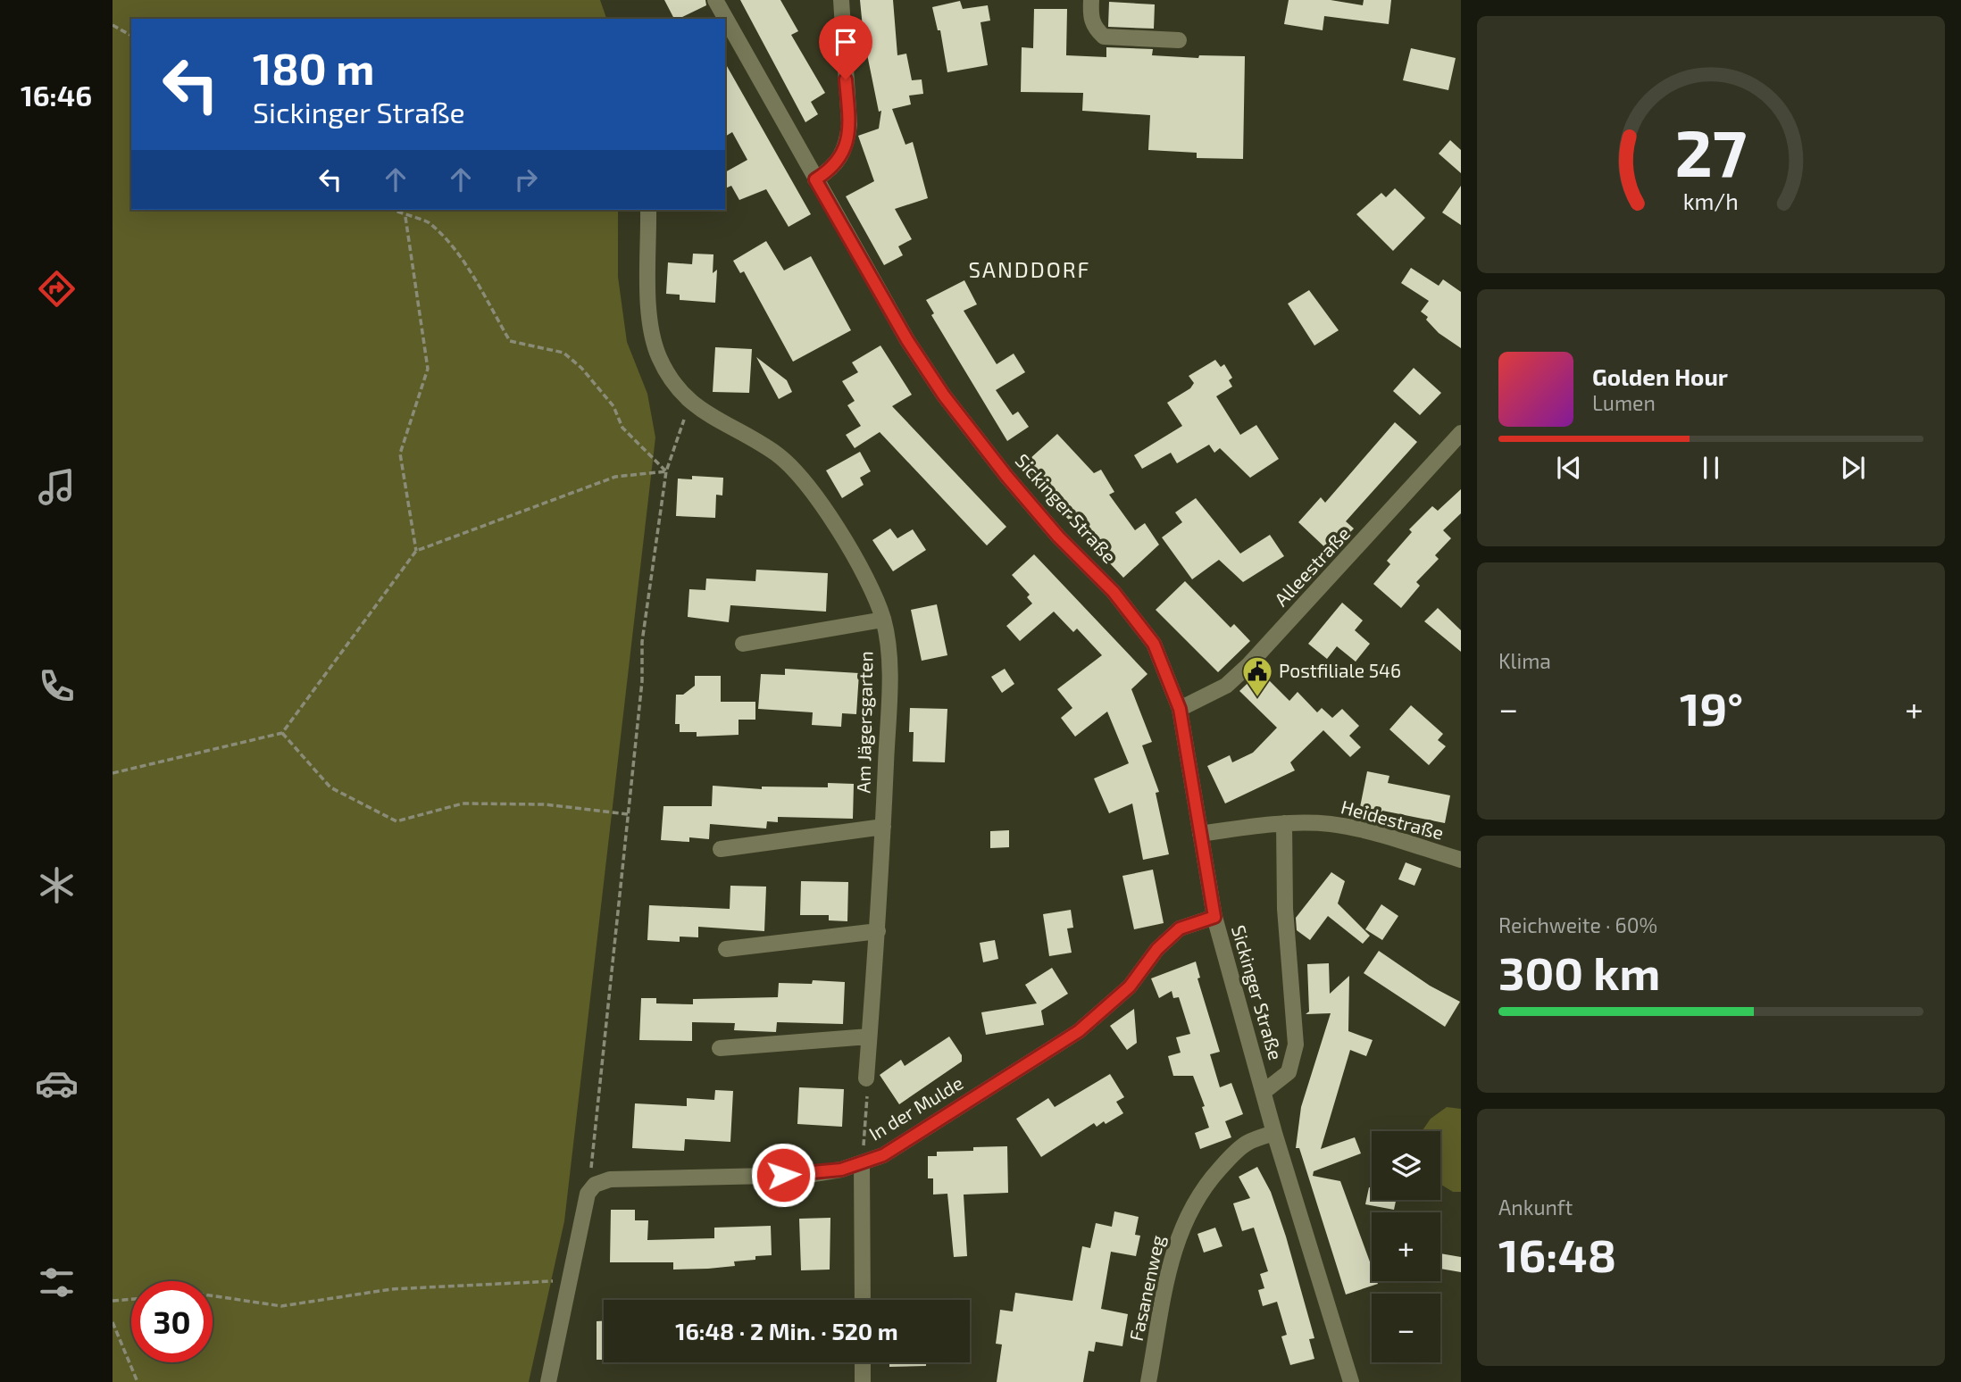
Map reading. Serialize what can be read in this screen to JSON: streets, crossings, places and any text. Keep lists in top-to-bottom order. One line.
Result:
{"streets":{"street":["Sickinger Straße","Alleestraße","Am Jägersgarten","Heidestraße","In der Mulde","Fasanenweg"]},"crossings":[["Sickinger Straße","Alleestraße"],["Sickinger Straße","Heidestraße"],["Sickinger Straße","In der Mulde"],["Sickinger Straße","Fasanenweg"]],"districts":["SANDDORF"],"places":{"public building":["Postfiliale 546"]},"page":{"tabs":"16:46","turn":["180 m","Sickinger Straße"],"song":["Golden Hour","Lumen"],"tile":["Klima",["Reichweite · 60%","300 km"],["Ankunft","16:48"]],"heat":["−","19°","+"],"map_buttons":["+","−"],"limit":"30","trip":"16:48 · 2 Min. · 520 m","gauge":["27","km/h"]}}
